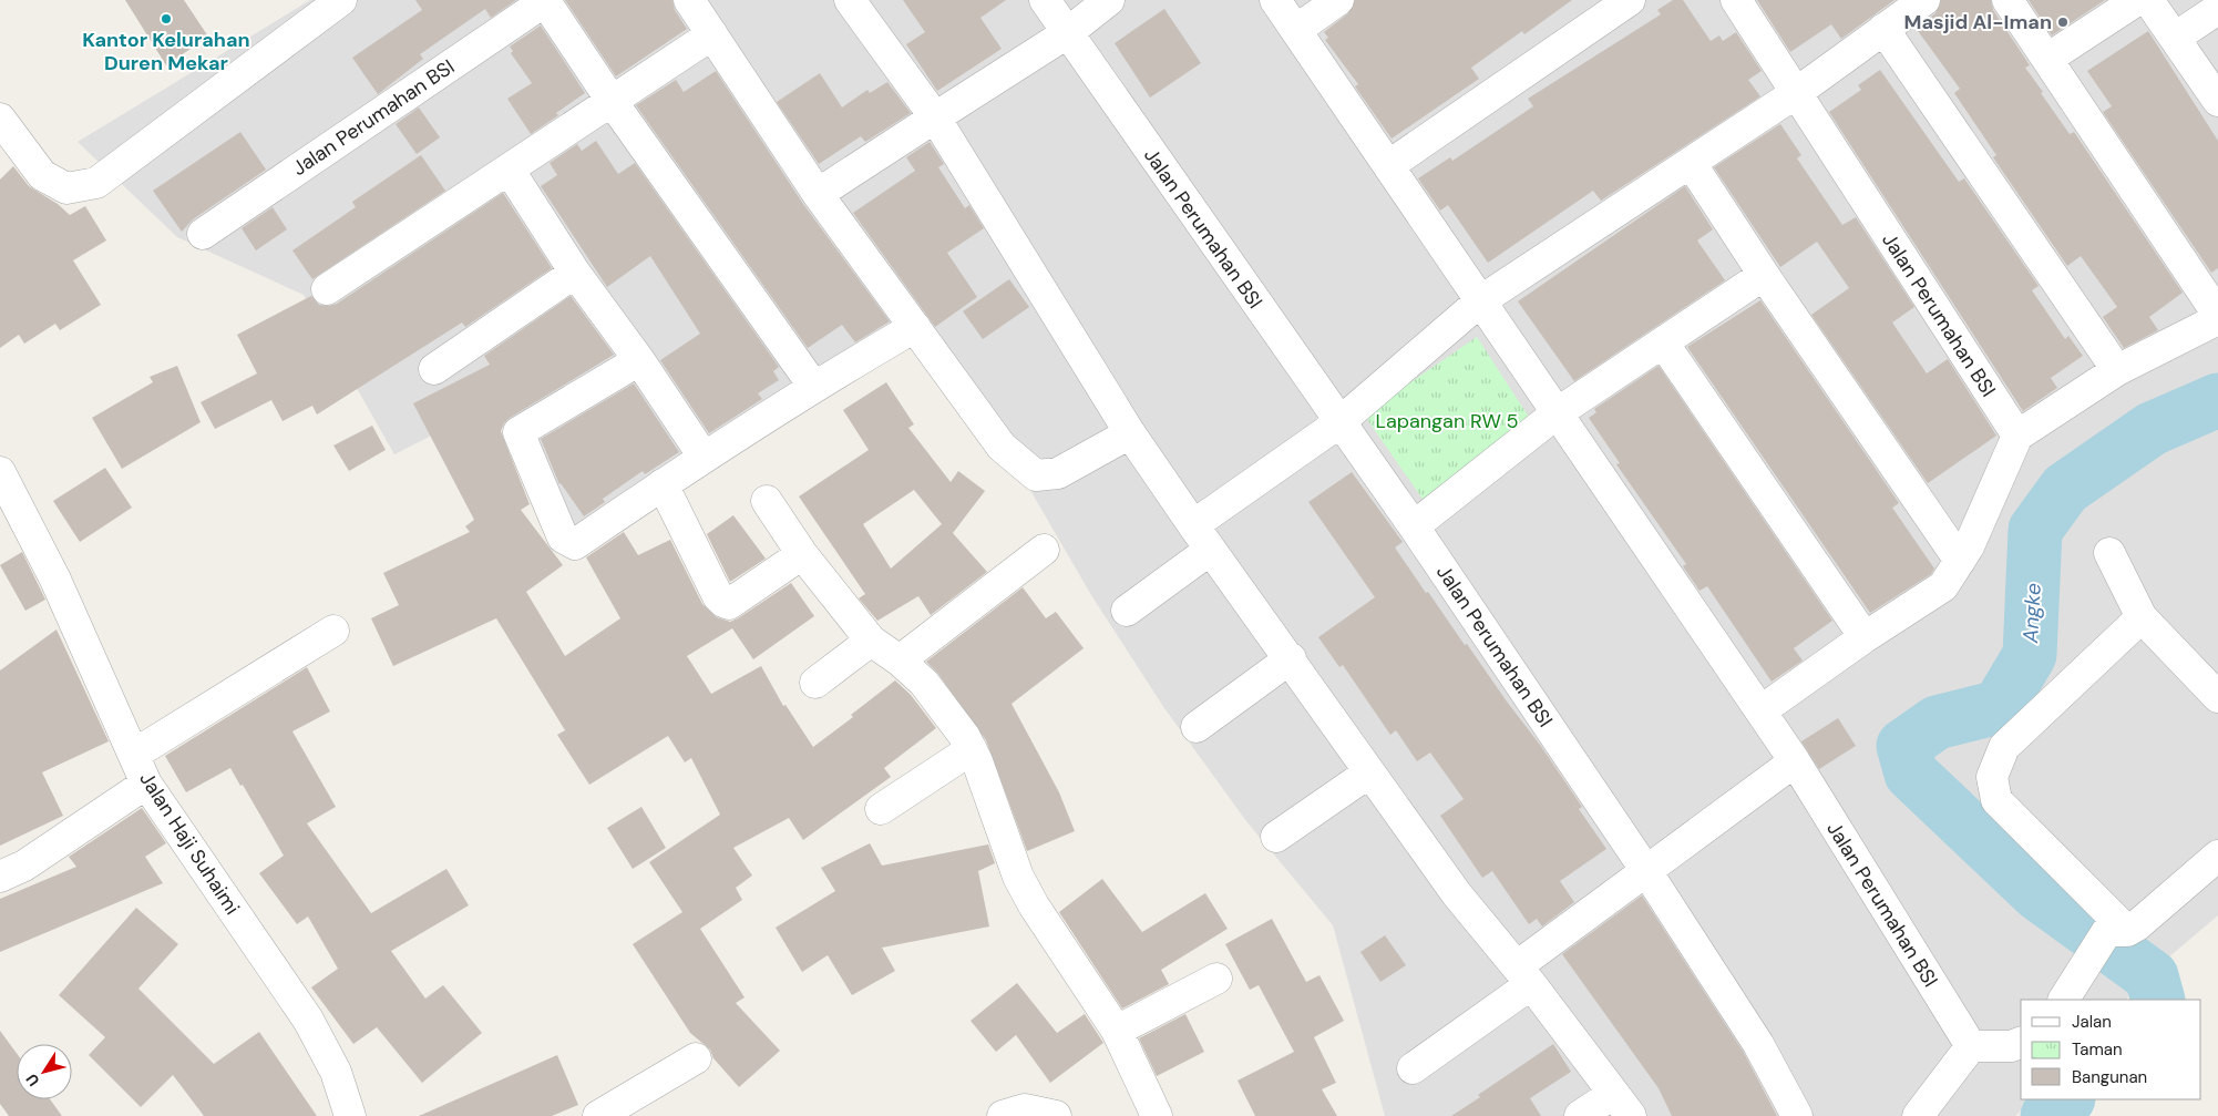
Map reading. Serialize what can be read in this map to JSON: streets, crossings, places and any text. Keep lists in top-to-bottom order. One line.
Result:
{"streets":{"street":["Jalan Perumahan BSI","Jalan Haji Suhaimi"]},"water":["Angke"],"parks":["Lapangan RW 5"],"places":["Kantor Kelurahan Duren Mekar","Masjid Al-Iman"],"legend":["Jalan","Taman","Bangunan"],"north":"bottom left"}
